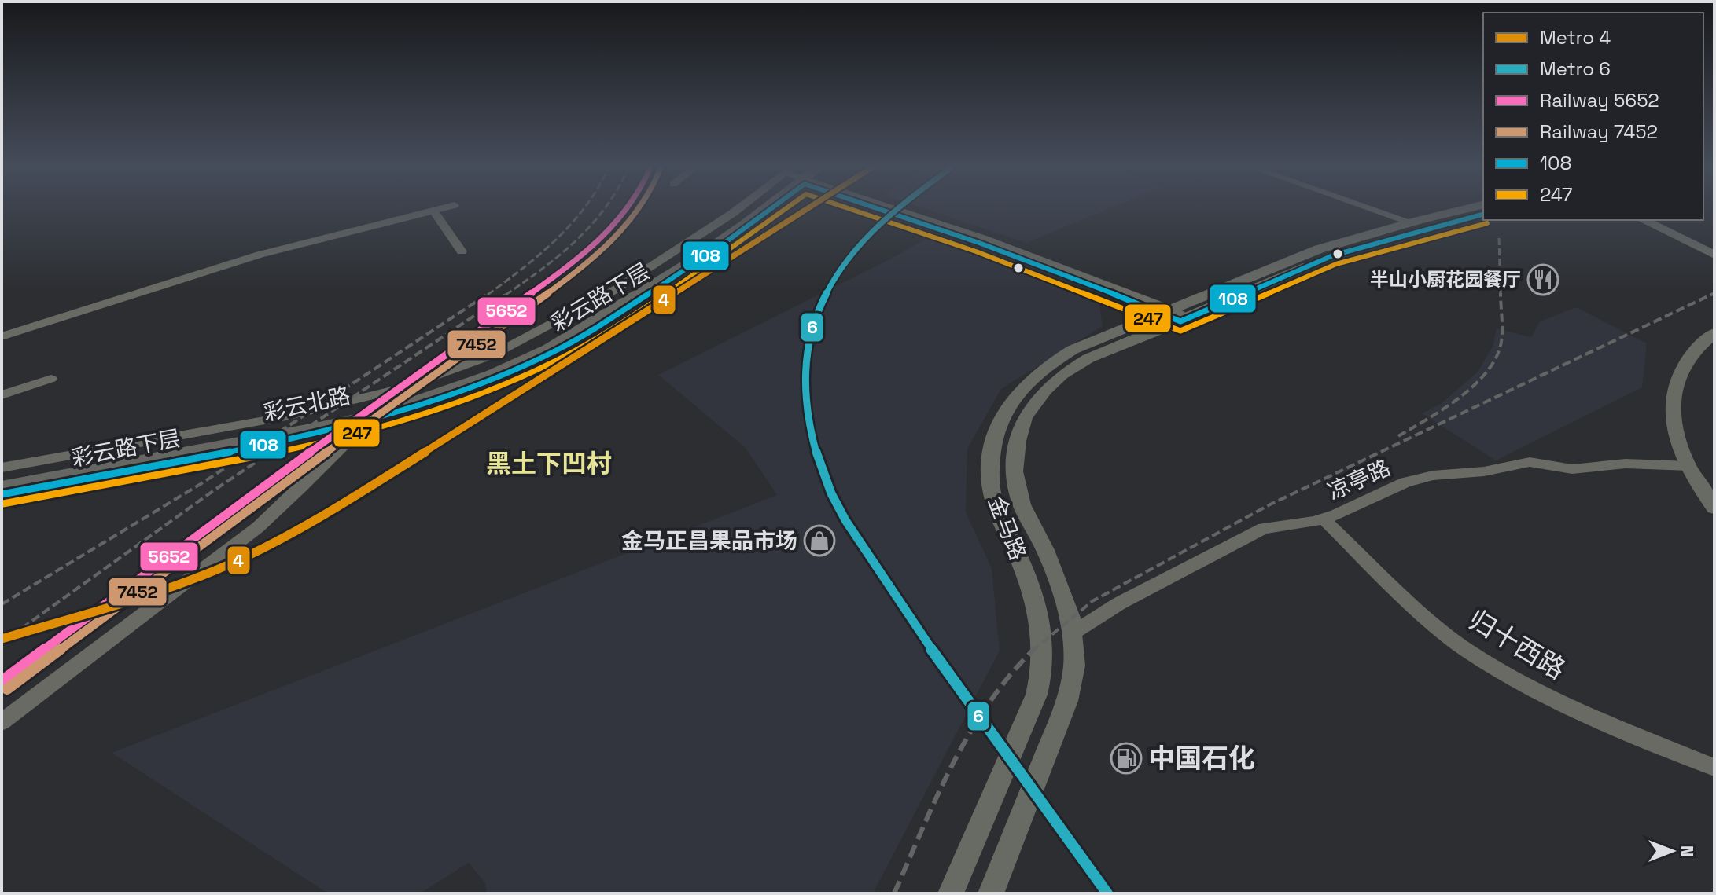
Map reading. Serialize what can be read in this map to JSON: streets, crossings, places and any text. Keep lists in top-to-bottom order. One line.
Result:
{"streets":{"highway":["彩云北路"],"main road":["金马路"],"street":["彩云路下层","凉亭路","归十西路"]},"crossings":[["凉亭路","金马路"],["凉亭路","归十西路"]],"districts":["黑土下凹村"],"places":{"restaurant":["半山小厨花园餐厅"],"shop":["金马正昌果品市场"],"fuel station":["中国石化"]},"lines":["metro line 4","metro line 6","rail line 5652","rail line 7452","transit line 108","transit line 247"],"legend":["Metro 4","Metro 6","Railway 5652","Railway 7452","108","247"],"north":"right"}
